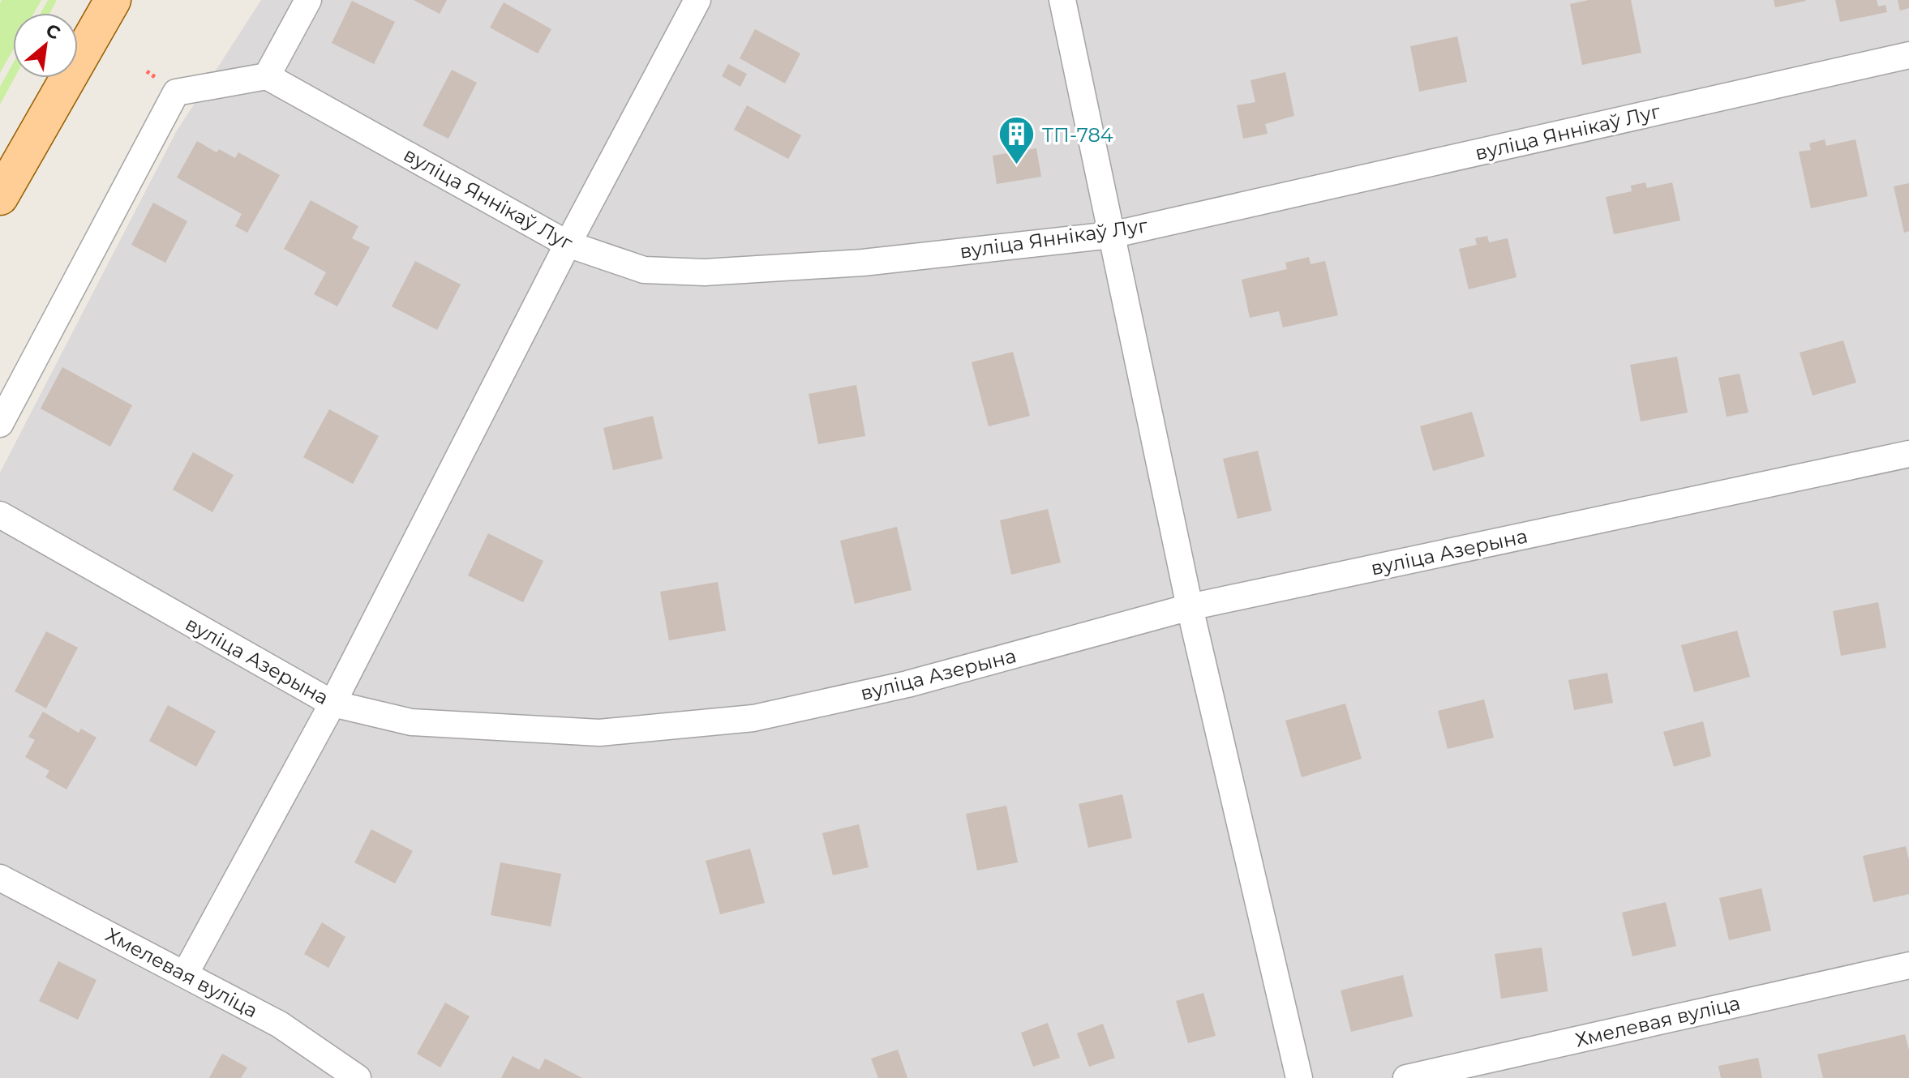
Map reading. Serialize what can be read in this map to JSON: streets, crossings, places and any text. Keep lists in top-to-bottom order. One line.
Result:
{"streets":{"street":["вуліца Яннікаў Луг","вуліца Азерына","Хмелевая вуліца"]},"places":{"building":["ТП-784"]},"north":"top right"}
